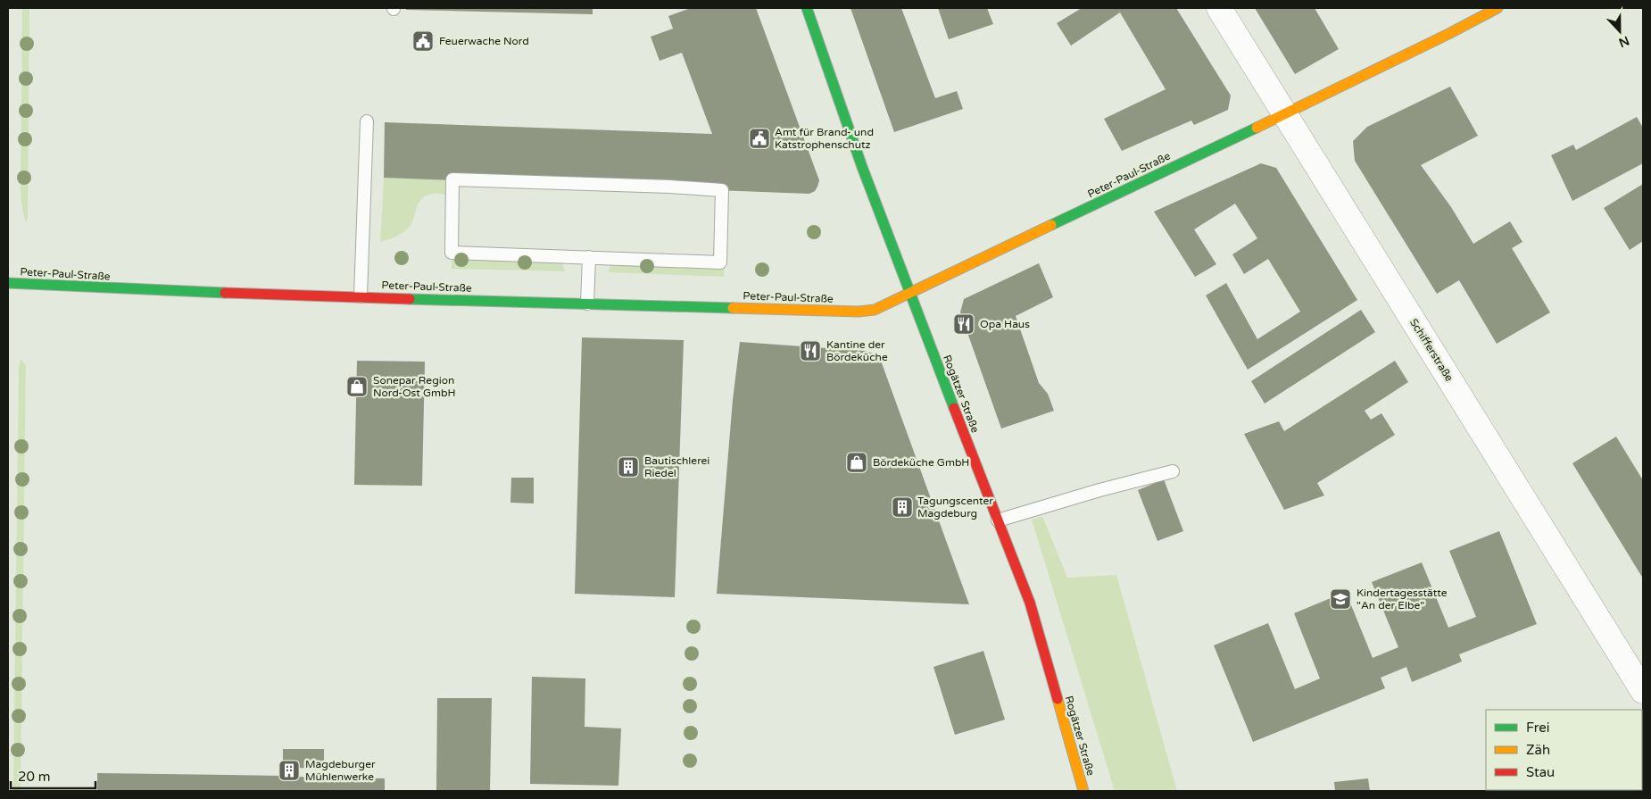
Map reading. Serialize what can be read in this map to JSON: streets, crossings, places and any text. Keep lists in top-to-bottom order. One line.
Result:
{"streets":{"street":["Peter-Paul-Straße","Schifferstraße","Rogätzer Straße"]},"crossings":[["Peter-Paul-Straße","Schifferstraße"],["Peter-Paul-Straße","Rogätzer Straße"]],"places":{"public building":["Feuerwache Nord","Amt für Brand- und Katstrophenschutz"],"restaurant":["Opa Haus","Kantine der Bördeküche"],"shop":["Sonepar Region Nord-Ost GmbH","Bördeküche GmbH"],"building":["Bautischlerei Riedel","Tagungscenter Magdeburg","Magdeburger Mühlenwerke"],"school or university":["Kindertagesstätte \"An der Elbe\""]},"legend":["Frei","Zäh","Stau"],"scale_bar":"20 m","north":"bottom"}
